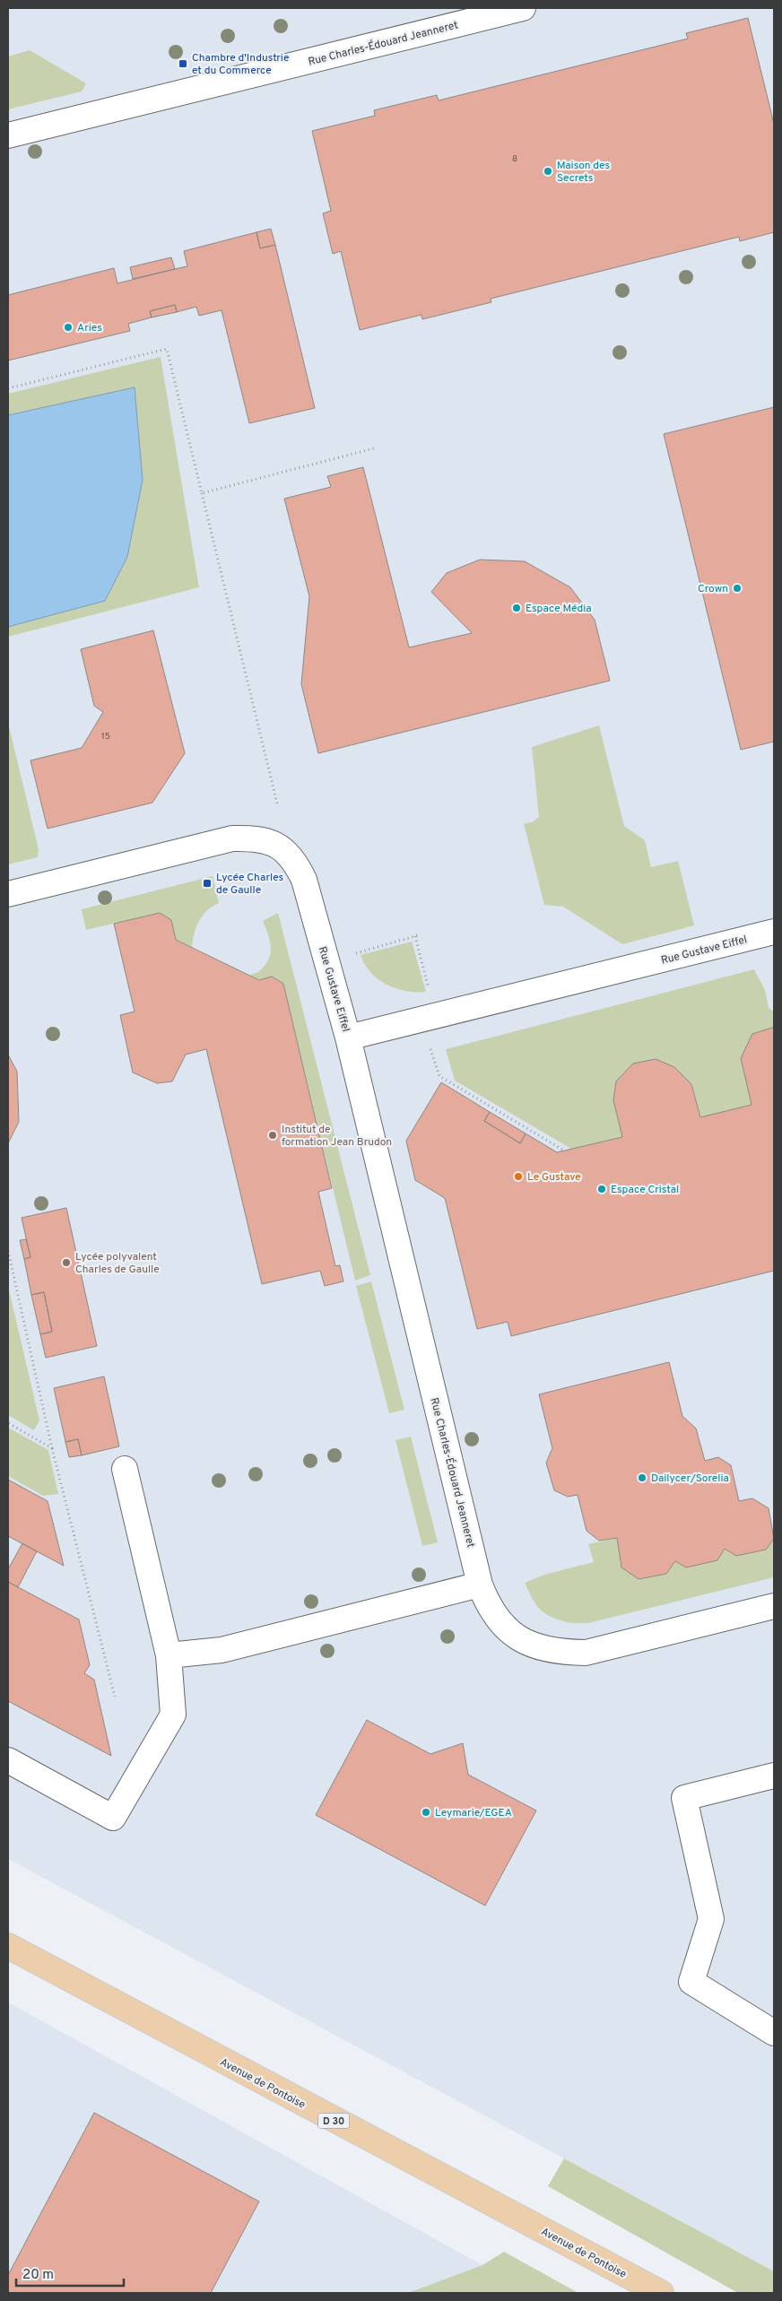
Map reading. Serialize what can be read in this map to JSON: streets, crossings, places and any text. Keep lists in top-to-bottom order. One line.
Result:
{"streets":{"main road":["Avenue de Pontoise","D 30"],"street":["Rue Charles-Édouard Jeanneret","Rue Gustave Eiffel"]},"crossings":[["Rue Charles-Édouard Jeanneret","Rue Gustave Eiffel"]],"places":{"transit":["Chambre d'Industrie et du Commerce","Lycée Charles de Gaulle"],"other":["Maison des Secrets","Aries","Crown","Espace Média","Institut de formation Jean Brudon","Le Gustave","Espace Cristal","Lycée polyvalent Charles de Gaulle","Dailycer/Sorelia","Leymarie/EGEA"]},"house_numbers":["8","15"],"scale_bar":"20 m"}
